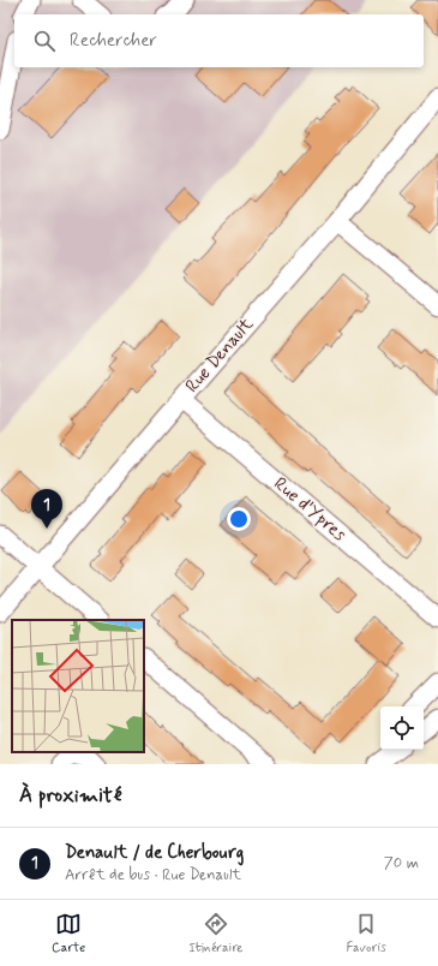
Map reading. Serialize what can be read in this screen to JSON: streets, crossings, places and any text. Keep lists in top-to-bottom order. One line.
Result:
{"streets":{"street":["Rue Denault","Rue d'Ypres"]},"crossings":[["Rue Denault","Rue d'Ypres"]],"page":{"search":"Rechercher","pins":"1","heading":"À proximité","list":[{"mark":"1","name":"Denault / de Cherbourg","note":"Arrêt de bus · Rue Denault","value":"70 m"}],"nav":["Carte","Itinéraire","Favoris"]}}
